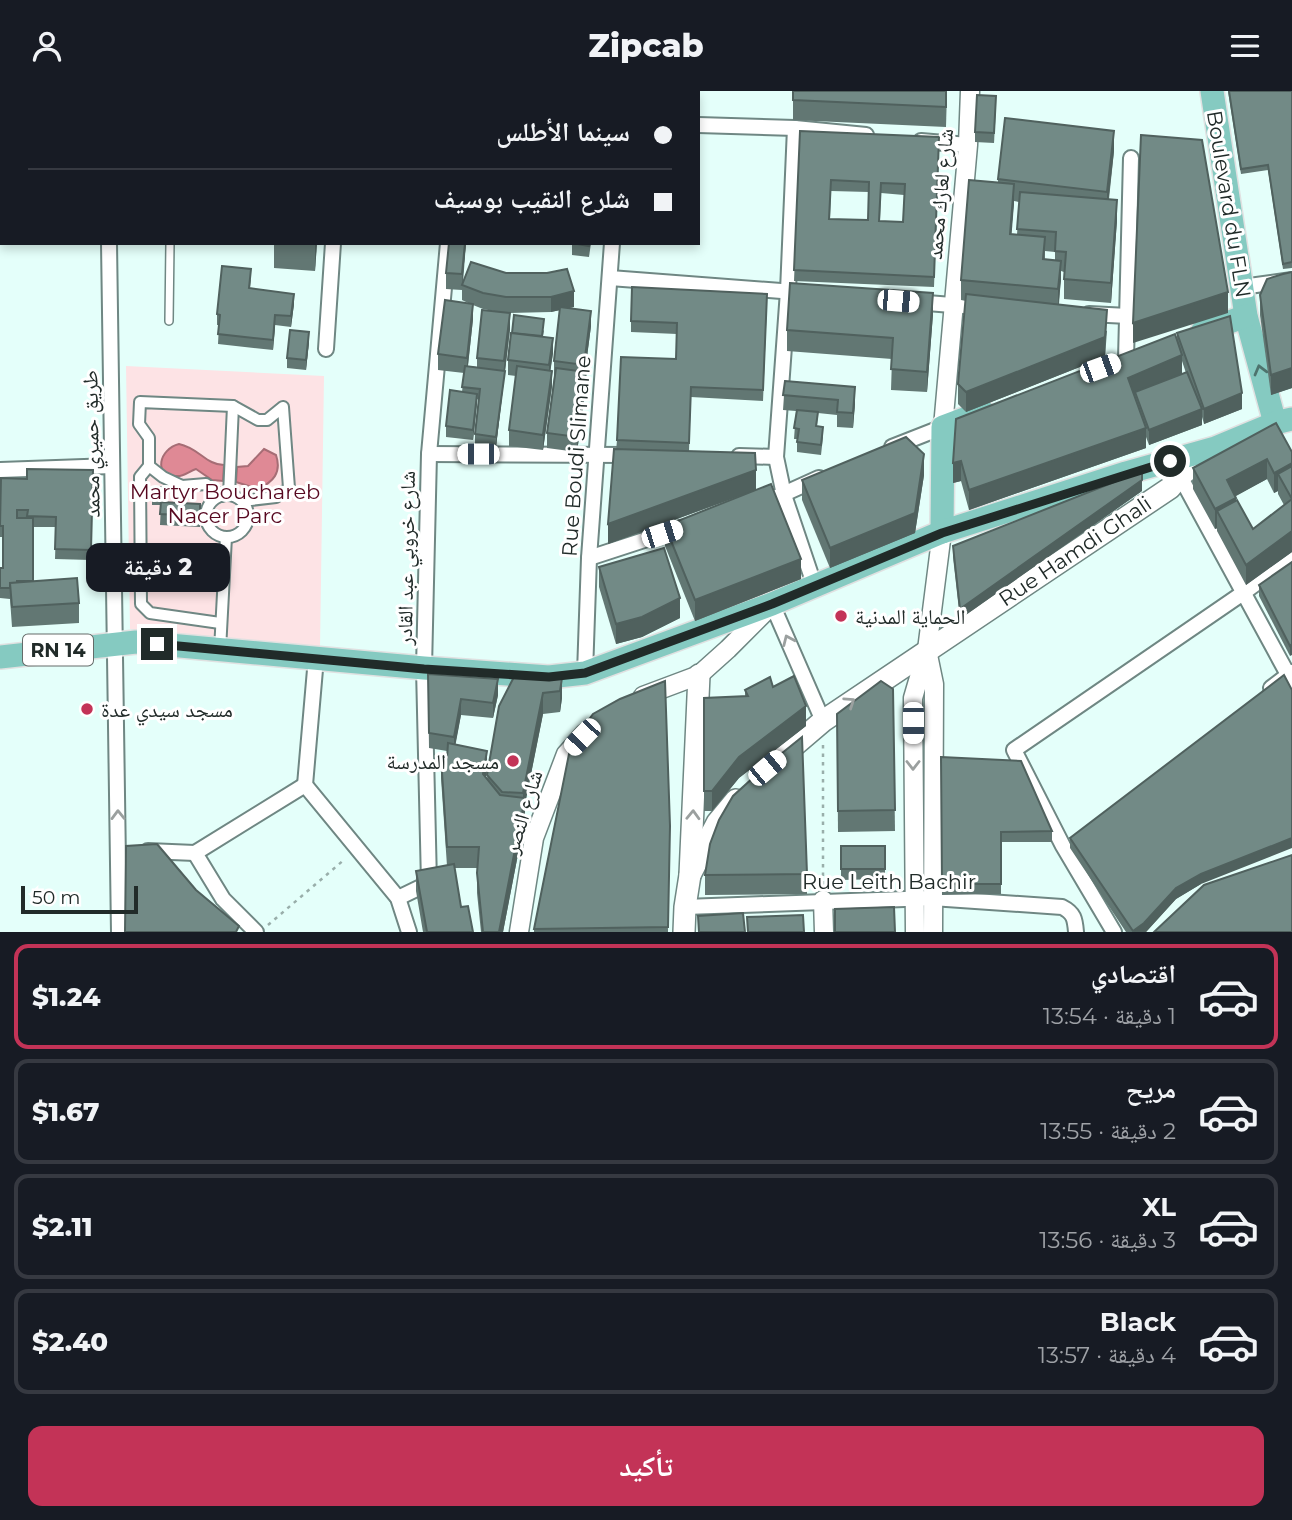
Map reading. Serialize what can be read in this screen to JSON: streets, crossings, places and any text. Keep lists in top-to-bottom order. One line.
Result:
{"streets":{"main road":["Boulevard du FLN","Rue Hamdi Ghali","RN 14"],"street":["شارع لعارك محمد","طريق حميري محمد","Rue Boudi Slimane","شارع خروبي عبد القادر","شارع النصر","Rue Leith Bachir"]},"crossings":[["Boulevard du FLN","RN 14"],["طريق حميري محمد","RN 14"],["Rue Boudi Slimane","RN 14"],["Rue Hamdi Ghali","RN 14"],["شارع خروبي عبد القادر","RN 14"]],"parks":["Martyr Bouchareb Nacer Parc"],"places":["الحماية المدنية","مسجد سيدي عدة","مسجد المدرسة"],"scale_bar":"50 m","page":{"header":"Zipcab","banner":["سينما الأطلس","شلرع النقيب بوسيف"],"bubble":"2 دقيقة","scale":"50 m","list":[{"name":"اقتصادي","note":"1 دقيقة · 13:54","value":"$1.24"},{"name":"مريح","note":"2 دقيقة · 13:55","value":"$1.67"},{"name":"XL","note":"3 دقيقة · 13:56","value":"$2.11"},{"name":"Black","note":"4 دقيقة · 13:57","value":"$2.40"}],"buttons":"تأكيد"}}
